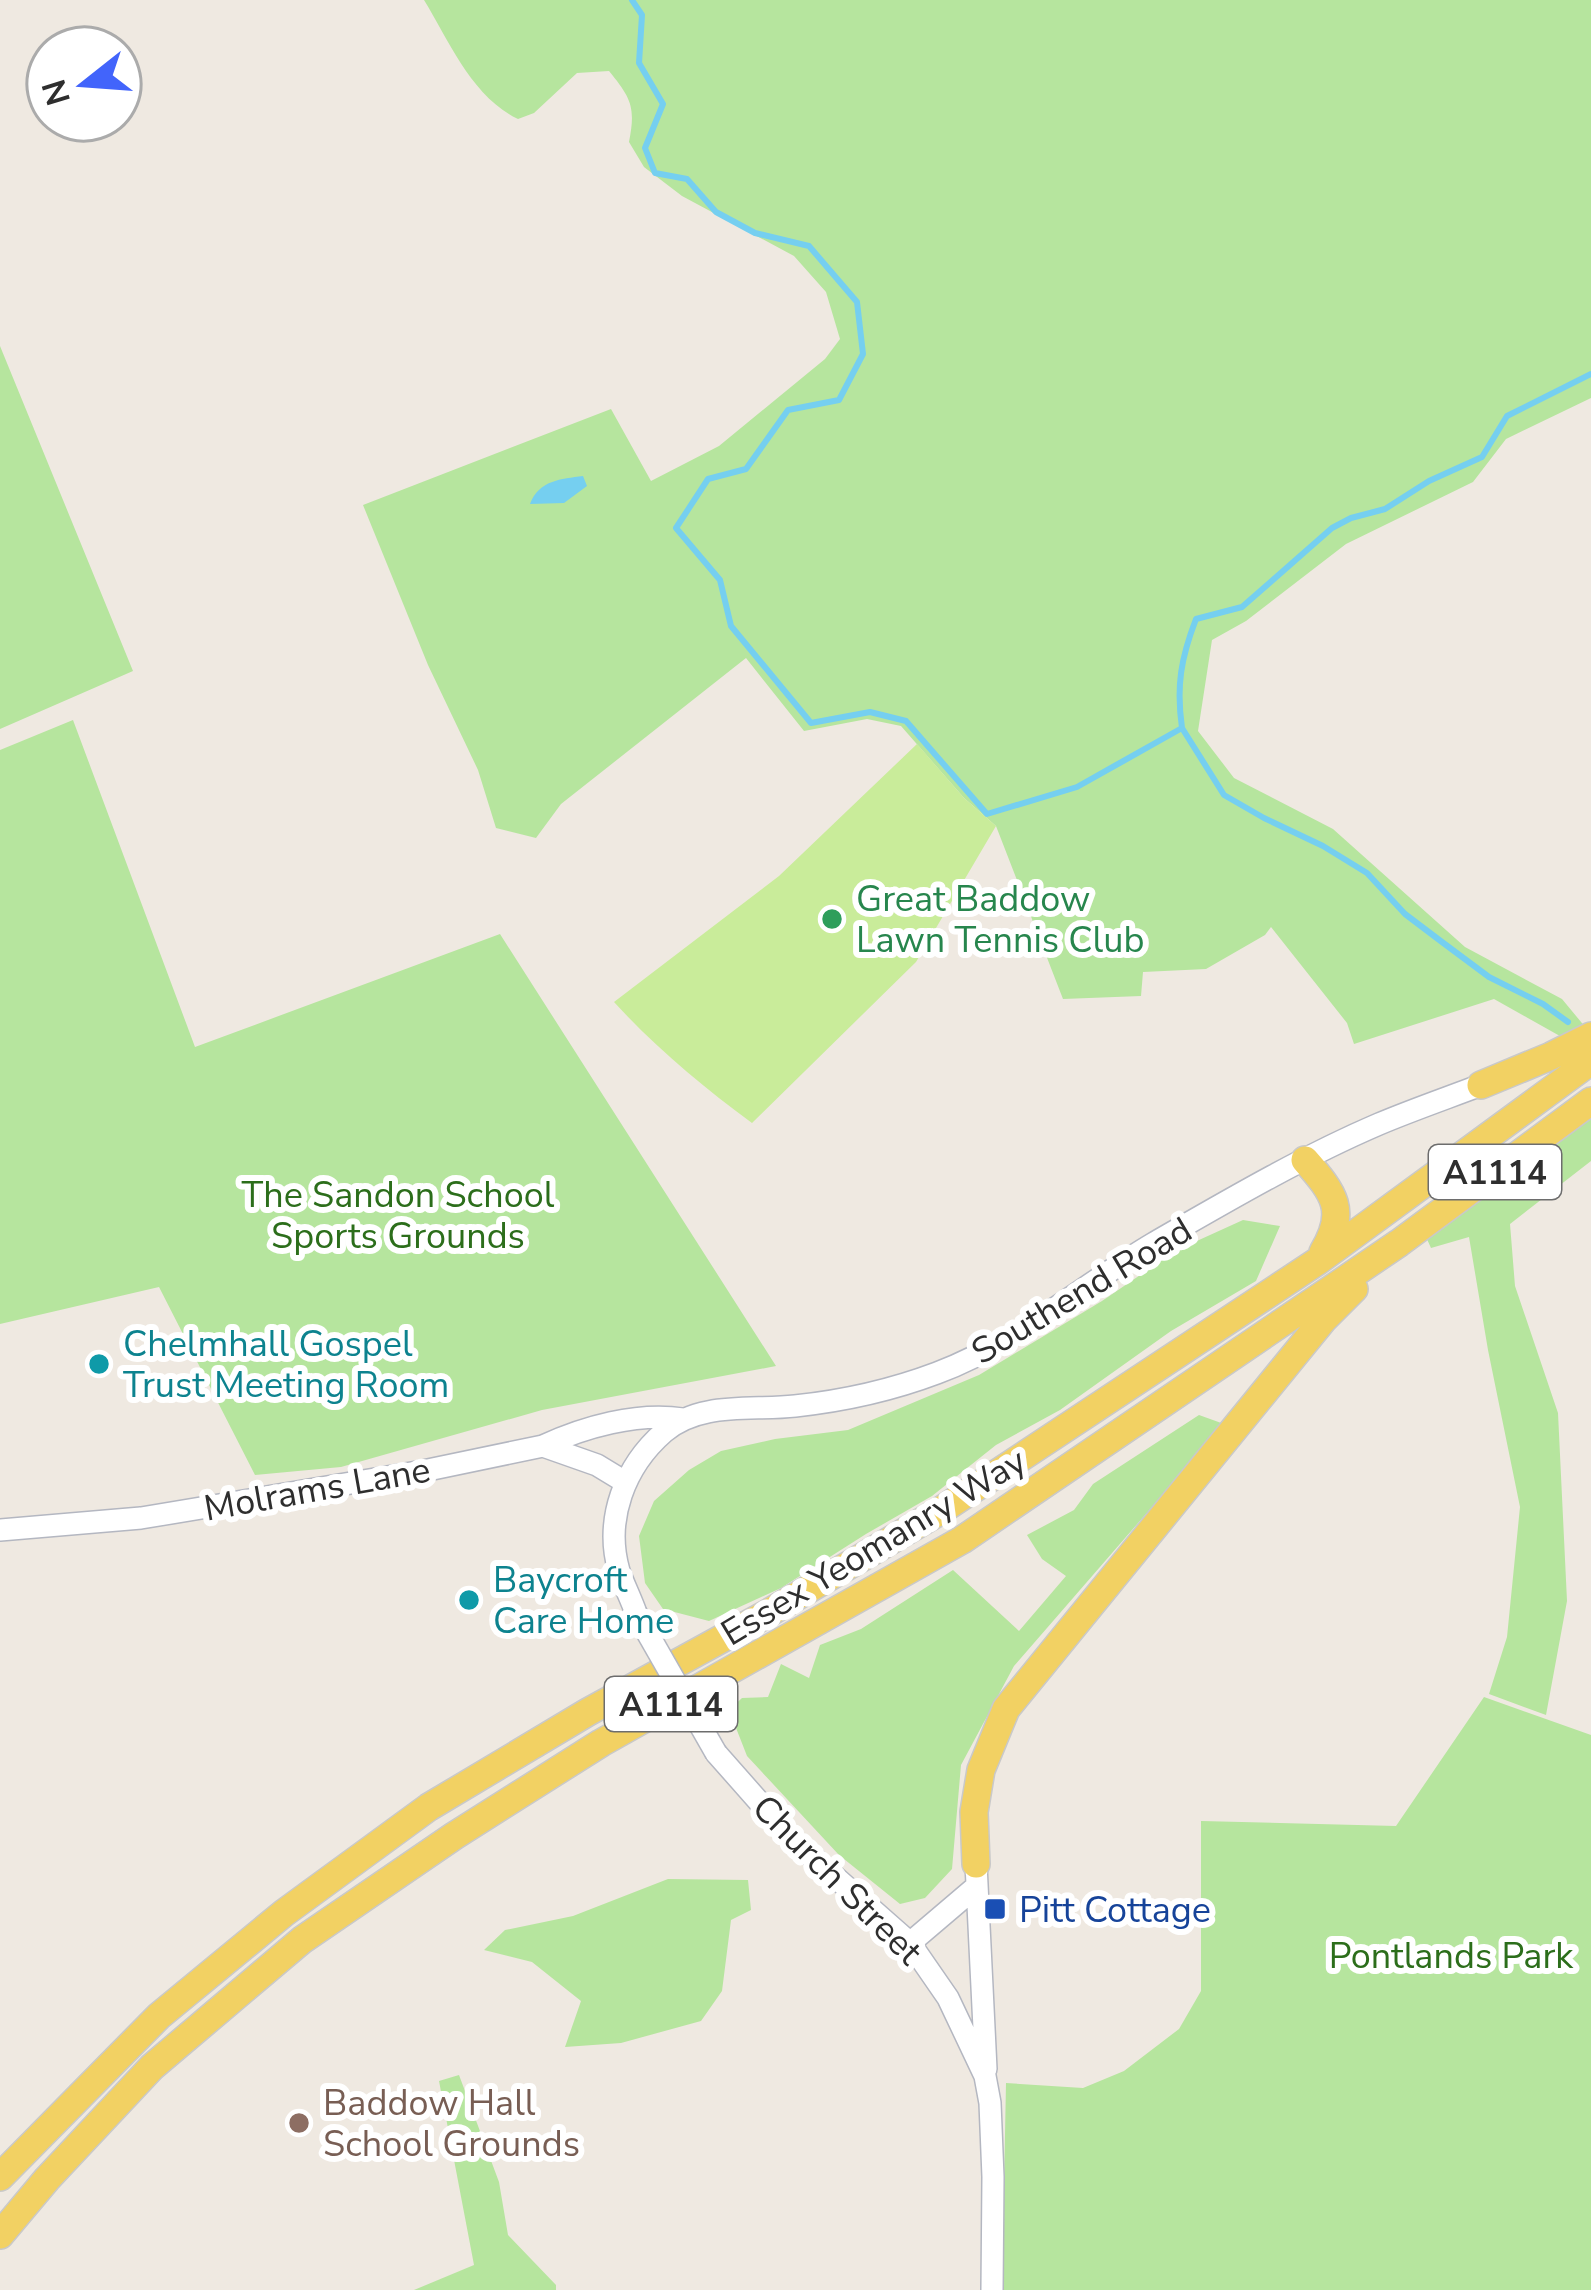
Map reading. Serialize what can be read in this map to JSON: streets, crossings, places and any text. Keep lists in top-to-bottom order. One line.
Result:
{"streets":{"main road":["A1114","Essex Yeomanry Way"],"street":["Southend Road","Molrams Lane","Church Street"]},"crossings":[["A1114","Essex Yeomanry Way"],["Southend Road","Molrams Lane"]],"parks":["The Sandon School Sports Grounds","Pontlands Park"],"places":{"other":["Great Baddow Lawn Tennis Club","Chelmhall Gospel Trust Meeting Room","Baycroft Care Home","Baddow Hall School Grounds"],"transit":["Pitt Cottage"]},"north":"left"}
